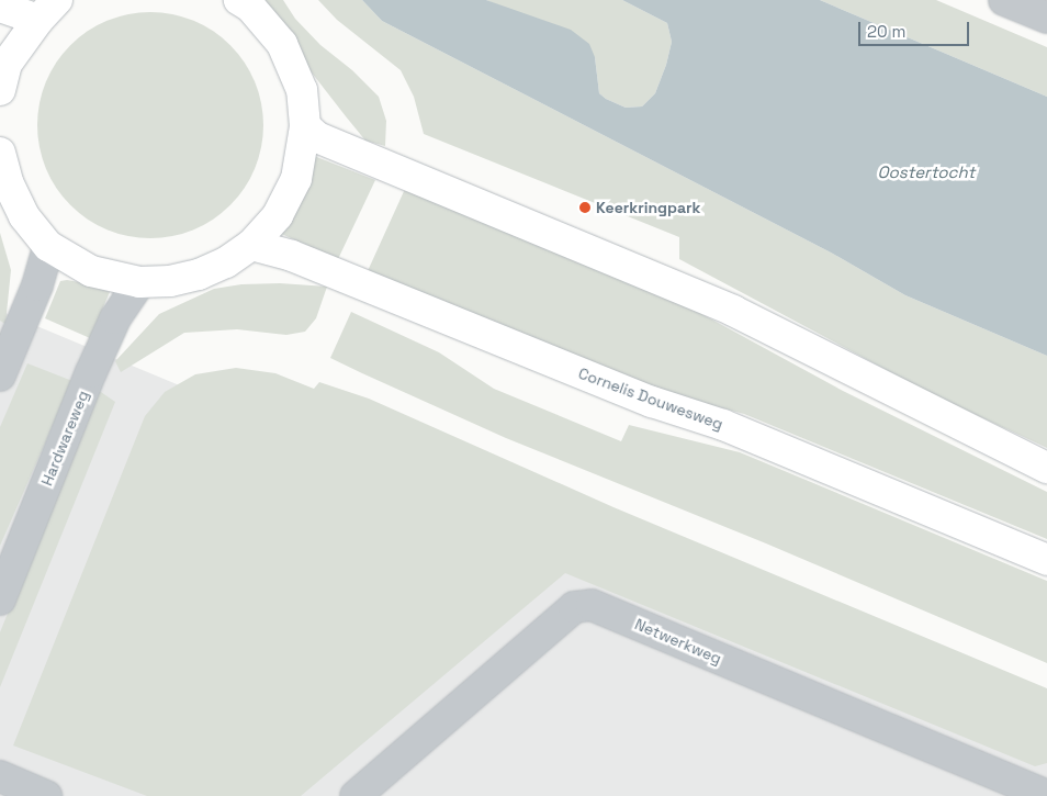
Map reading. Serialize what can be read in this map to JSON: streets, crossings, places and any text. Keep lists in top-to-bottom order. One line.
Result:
{"streets":{"main road":["Cornelis Douwesweg"],"street":["Hardwareweg","Netwerkweg"]},"water":["Oostertocht"],"places":["Keerkringpark"],"scale_bar":"20 m"}
